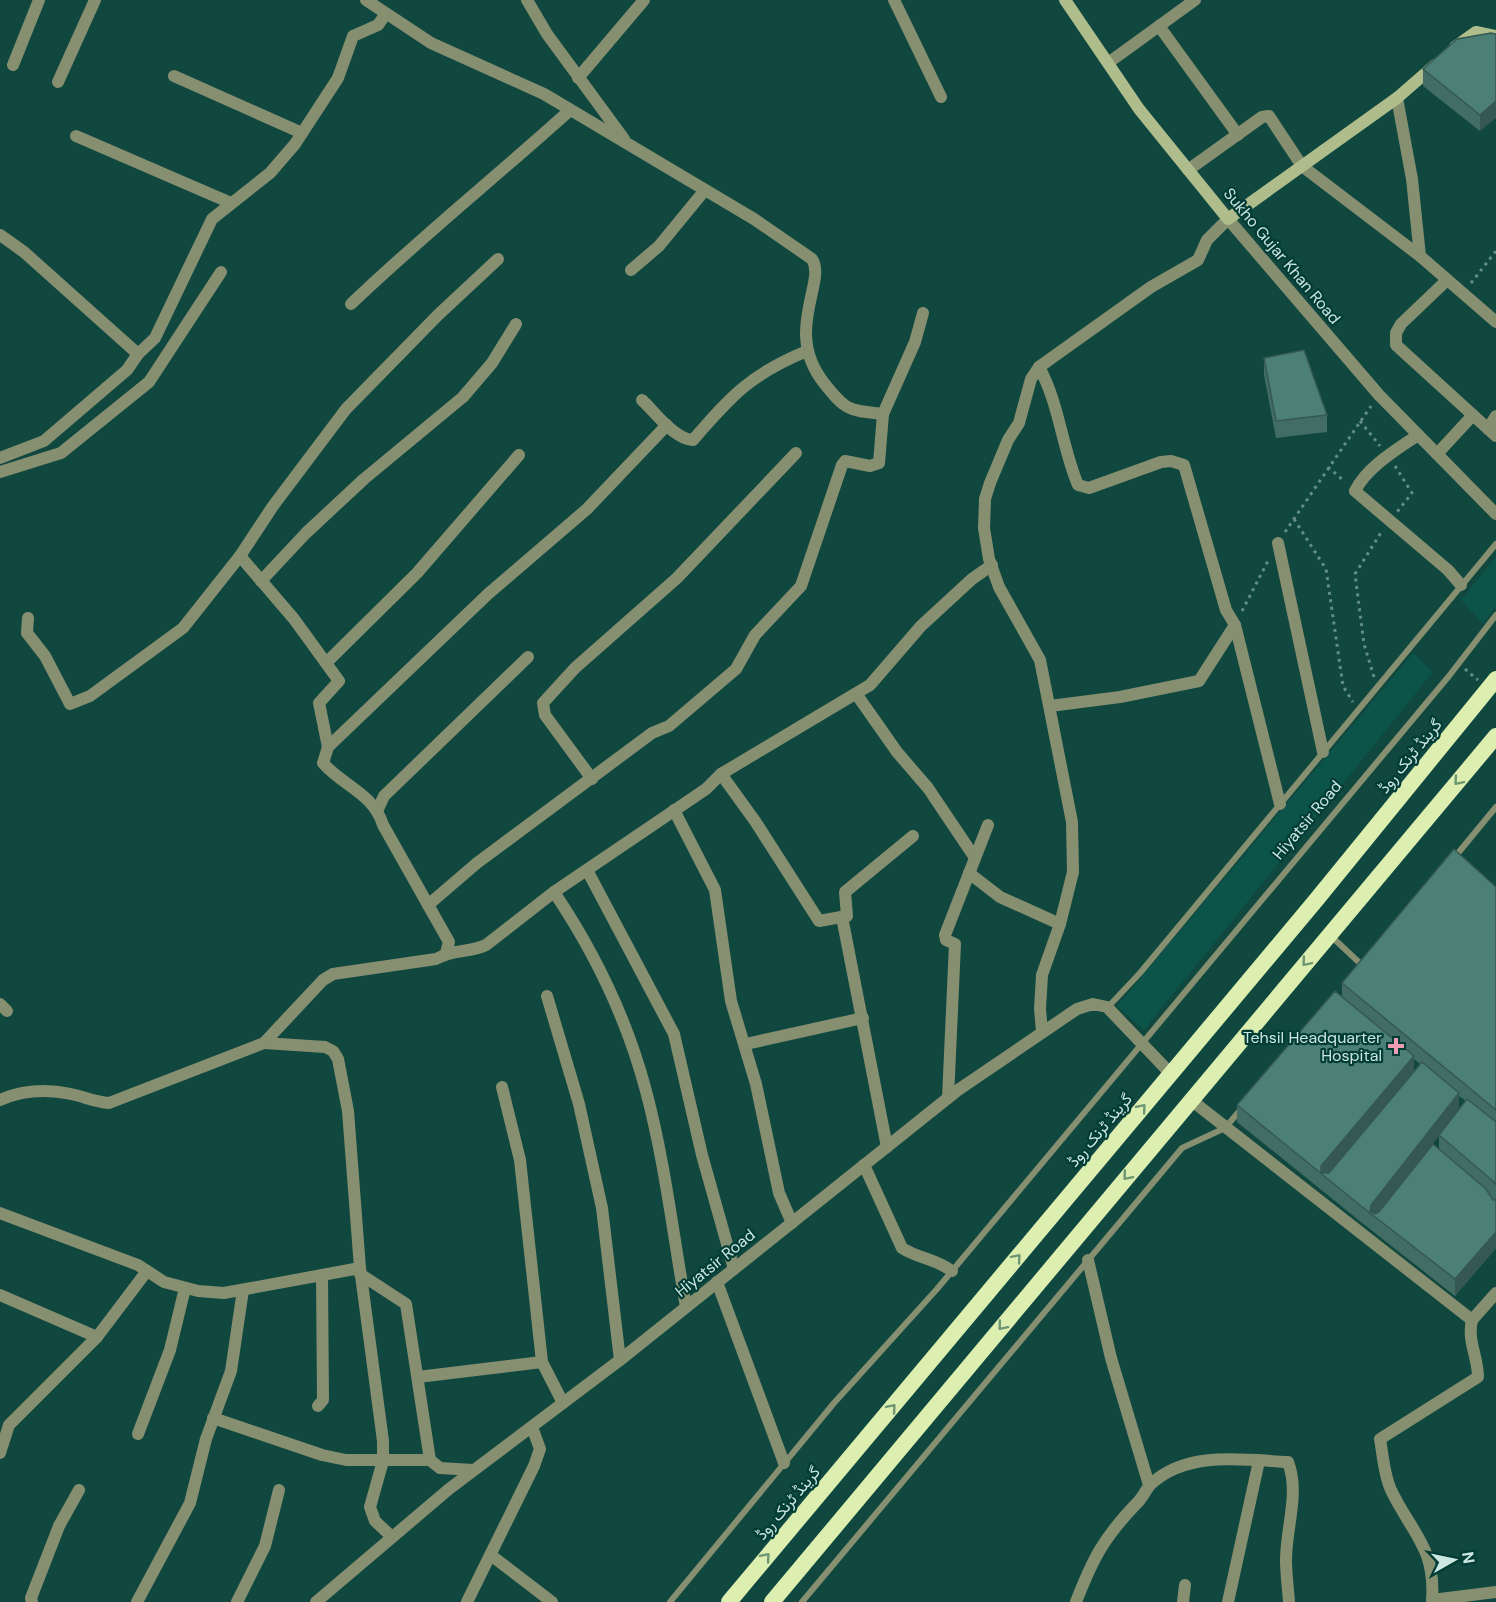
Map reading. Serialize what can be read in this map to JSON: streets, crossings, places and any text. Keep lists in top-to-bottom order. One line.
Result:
{"streets":{"highway":["گرینڈ ٹرنک روڈ"],"main road":["Sukho Gujar Khan Road"],"street":["Hiyatsir Road"]},"places":{"health":["Tehsil Headquarter Hospital"]},"north":"right"}
